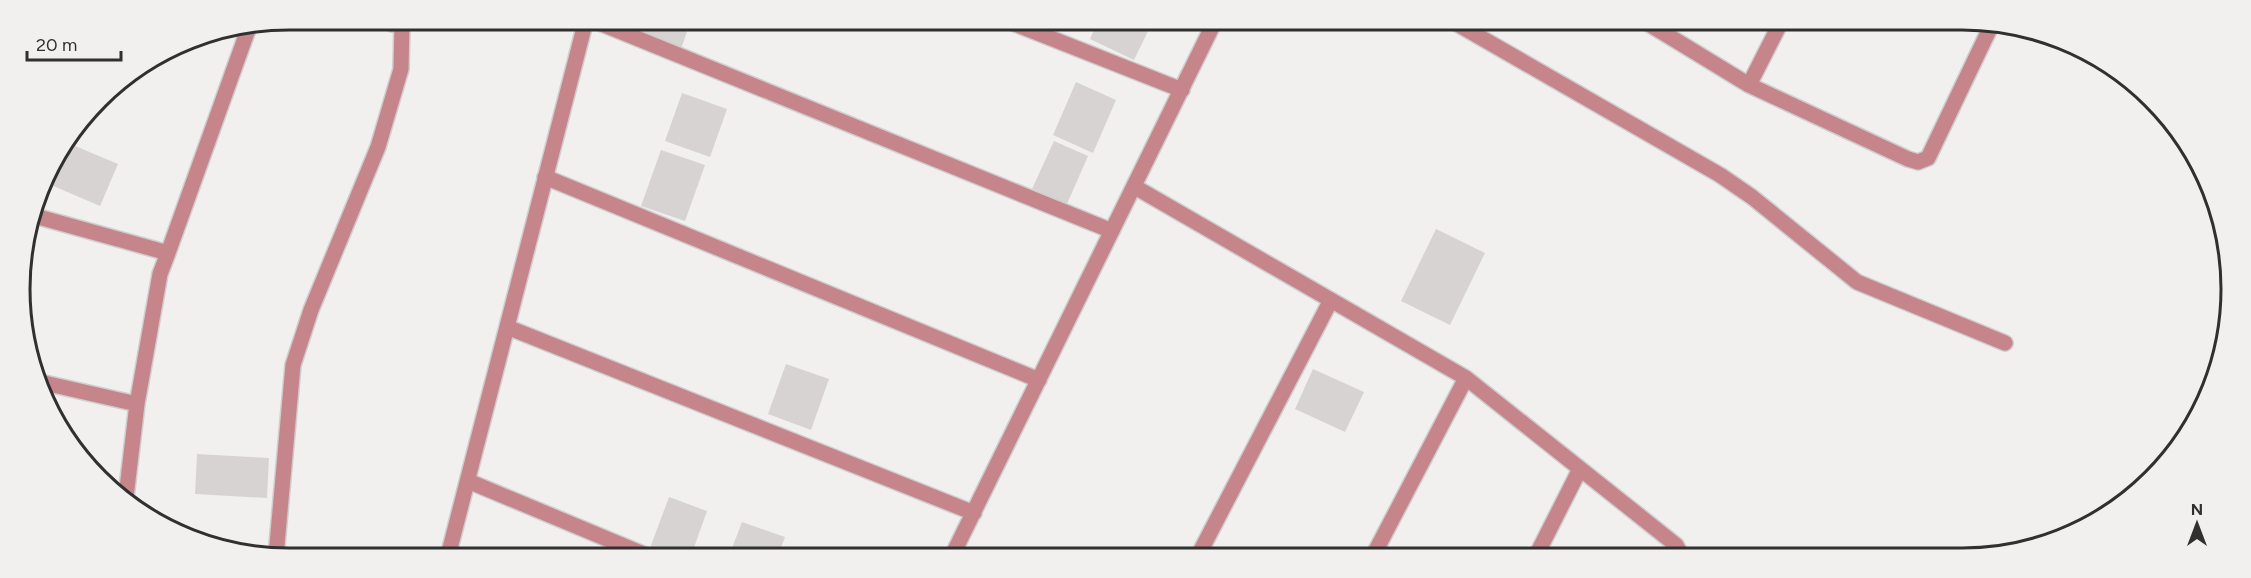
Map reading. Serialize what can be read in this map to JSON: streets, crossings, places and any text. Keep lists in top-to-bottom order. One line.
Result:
{"scale_bar":"20 m","north":"top"}
